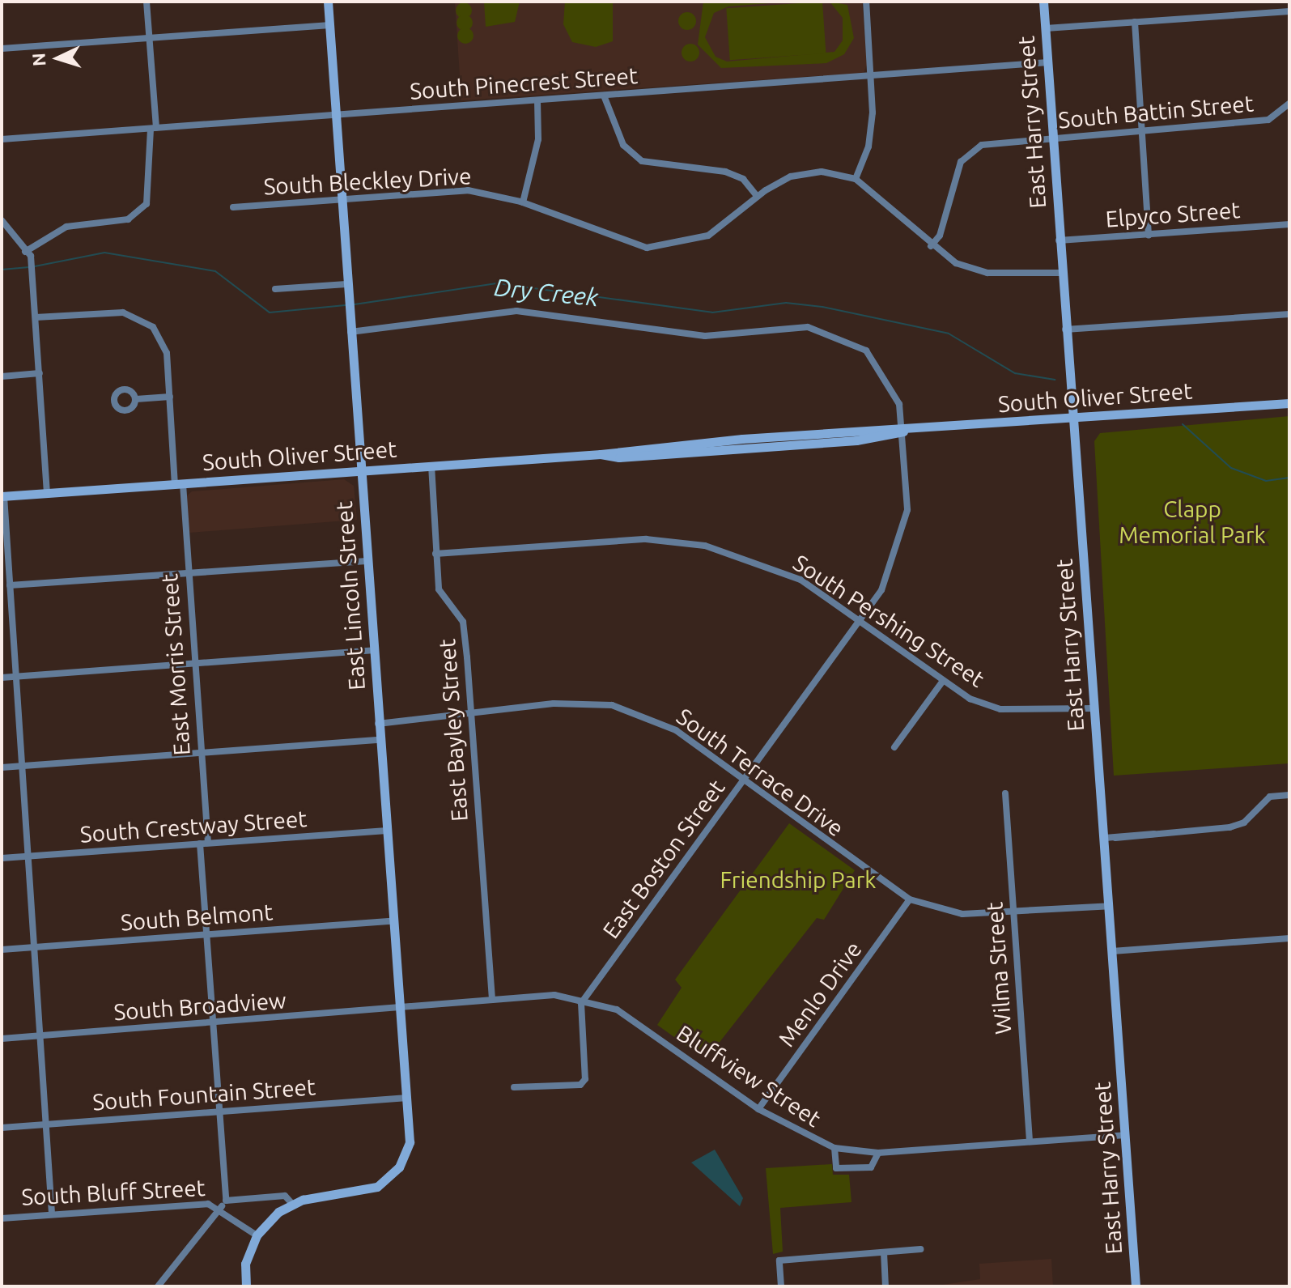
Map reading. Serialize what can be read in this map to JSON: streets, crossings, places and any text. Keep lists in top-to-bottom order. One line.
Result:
{"streets":{"main road":["East Harry Street","South Oliver Street","East Lincoln Street","South Bluff Street"],"street":["South Pinecrest Street","South Battin Street","South Bleckley Drive","Elpyco Street","South Pershing Street","East Morris Street","East Bayley Street","South Terrace Drive","South Crestway Street","East Boston Street","South Belmont","Wilma Street","Menlo Drive","South Broadview","Bluffview Street","South Fountain Street"]},"crossings":[["South Pinecrest Street","East Harry Street"],["South Pinecrest Street","East Lincoln Street"],["South Battin Street","East Harry Street"],["South Battin Street","South Bleckley Drive"],["East Harry Street","South Bleckley Drive"],["East Harry Street","Elpyco Street"],["East Harry Street","South Oliver Street"],["East Harry Street","South Pershing Street"],["East Harry Street","South Terrace Drive"],["East Harry Street","Bluffview Street"],["South Bleckley Drive","East Lincoln Street"],["South Oliver Street","East Lincoln Street"],["South Oliver Street","East Morris Street"],["South Oliver Street","East Bayley Street"],["South Oliver Street","East Boston Street"],["East Lincoln Street","South Terrace Drive"],["East Lincoln Street","South Crestway Street"],["East Lincoln Street","East Boston Street"],["East Lincoln Street","South Belmont"],["East Lincoln Street","South Broadview"],["East Lincoln Street","Bluffview Street"],["East Lincoln Street","South Fountain Street"],["East Lincoln Street","South Bluff Street"],["South Pershing Street","East Bayley Street"],["South Pershing Street","East Boston Street"],["East Morris Street","South Crestway Street"],["East Bayley Street","South Terrace Drive"],["East Bayley Street","Bluffview Street"],["South Terrace Drive","East Boston Street"],["South Terrace Drive","Wilma Street"],["South Terrace Drive","Menlo Drive"],["East Boston Street","Bluffview Street"],["Wilma Street","Bluffview Street"],["Menlo Drive","Bluffview Street"],["South Broadview","Bluffview Street"]],"water":["Dry Creek"],"parks":["Clapp Memorial Park","Friendship Park"],"north":"left"}
